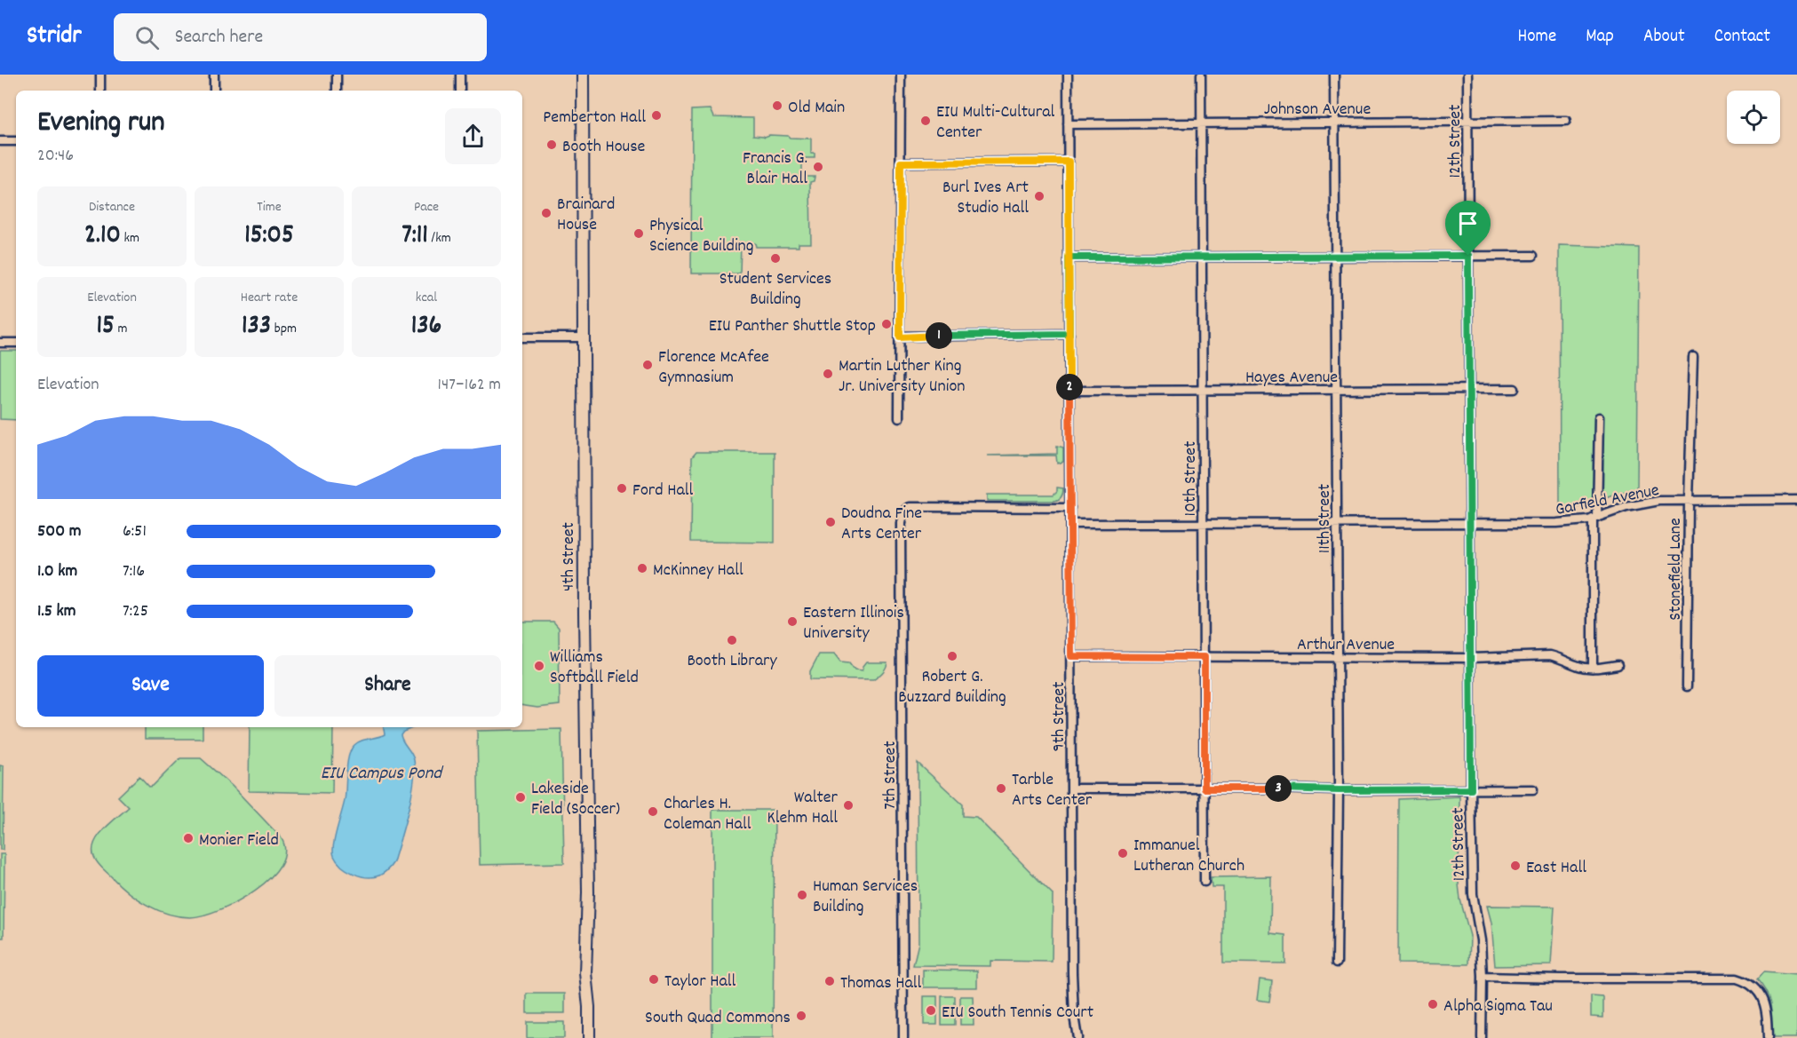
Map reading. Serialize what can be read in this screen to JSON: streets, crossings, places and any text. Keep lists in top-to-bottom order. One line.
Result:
{"streets":{"street":["Johnson Avenue","12th Street","Hayes Avenue","10th Street","Garfield Avenue","11th Street","4th Street","Stonefield Lane","Arthur Avenue","9th Street","7th Street"]},"crossings":[["Johnson Avenue","12th Street"],["Johnson Avenue","10th Street"],["Johnson Avenue","11th Street"],["Johnson Avenue","9th Street"],["12th Street","Hayes Avenue"],["12th Street","Garfield Avenue"],["12th Street","Arthur Avenue"],["Hayes Avenue","10th Street"],["Hayes Avenue","11th Street"],["Hayes Avenue","9th Street"],["10th Street","Garfield Avenue"],["10th Street","Arthur Avenue"],["Garfield Avenue","11th Street"],["Garfield Avenue","Stonefield Lane"],["Garfield Avenue","9th Street"],["11th Street","Arthur Avenue"],["Arthur Avenue","9th Street"],["9th Street","7th Street"]],"water":["EIU Campus Pond"],"places":["Old Main","Pemberton Hall","EIU Multi-Cultural Center","Booth House","Francis G. Blair Hall","Burl Ives Art Studio Hall","Brainard House","Physical Science Building","Student Services Building","EIU Panther Shuttle Stop","Florence McAfee Gymnasium","Martin Luther King Jr. University Union","Ford Hall","Doudna Fine Arts Center","McKinney Hall","Eastern Illinois University","Booth Library","Robert G. Buzzard Building","Williams Softball Field","Tarble Arts Center","Lakeside Field (Soccer)","Walter Klehm Hall","Charles H. Coleman Hall","Monier Field","Immanuel Lutheran Church","East Hall","Human Services Building","Taylor Hall","Thomas Hall","Alpha Sigma Tau","EIU South Tennis Court","South Quad Commons"],"page":{"header":"Stridr","search":"Search here","nav":["Home","Map","About","Contact"],"heading":["Evening run","20:46"],"stats":[["Distance","2.10 km"],["Time","15:05"],["Pace","7:11 /km"],["Elevation","15 m"],["Heart rate","133 bpm"],["kcal","136"]],"pins":["1","2","3"],"chart":["Elevation","147–162 m"],"list":[{"name":"500 m","note":"6:51"},{"name":"1.0 km","note":"7:16"},{"name":"1.5 km","note":"7:25"}],"buttons":["Save","Share"]}}
